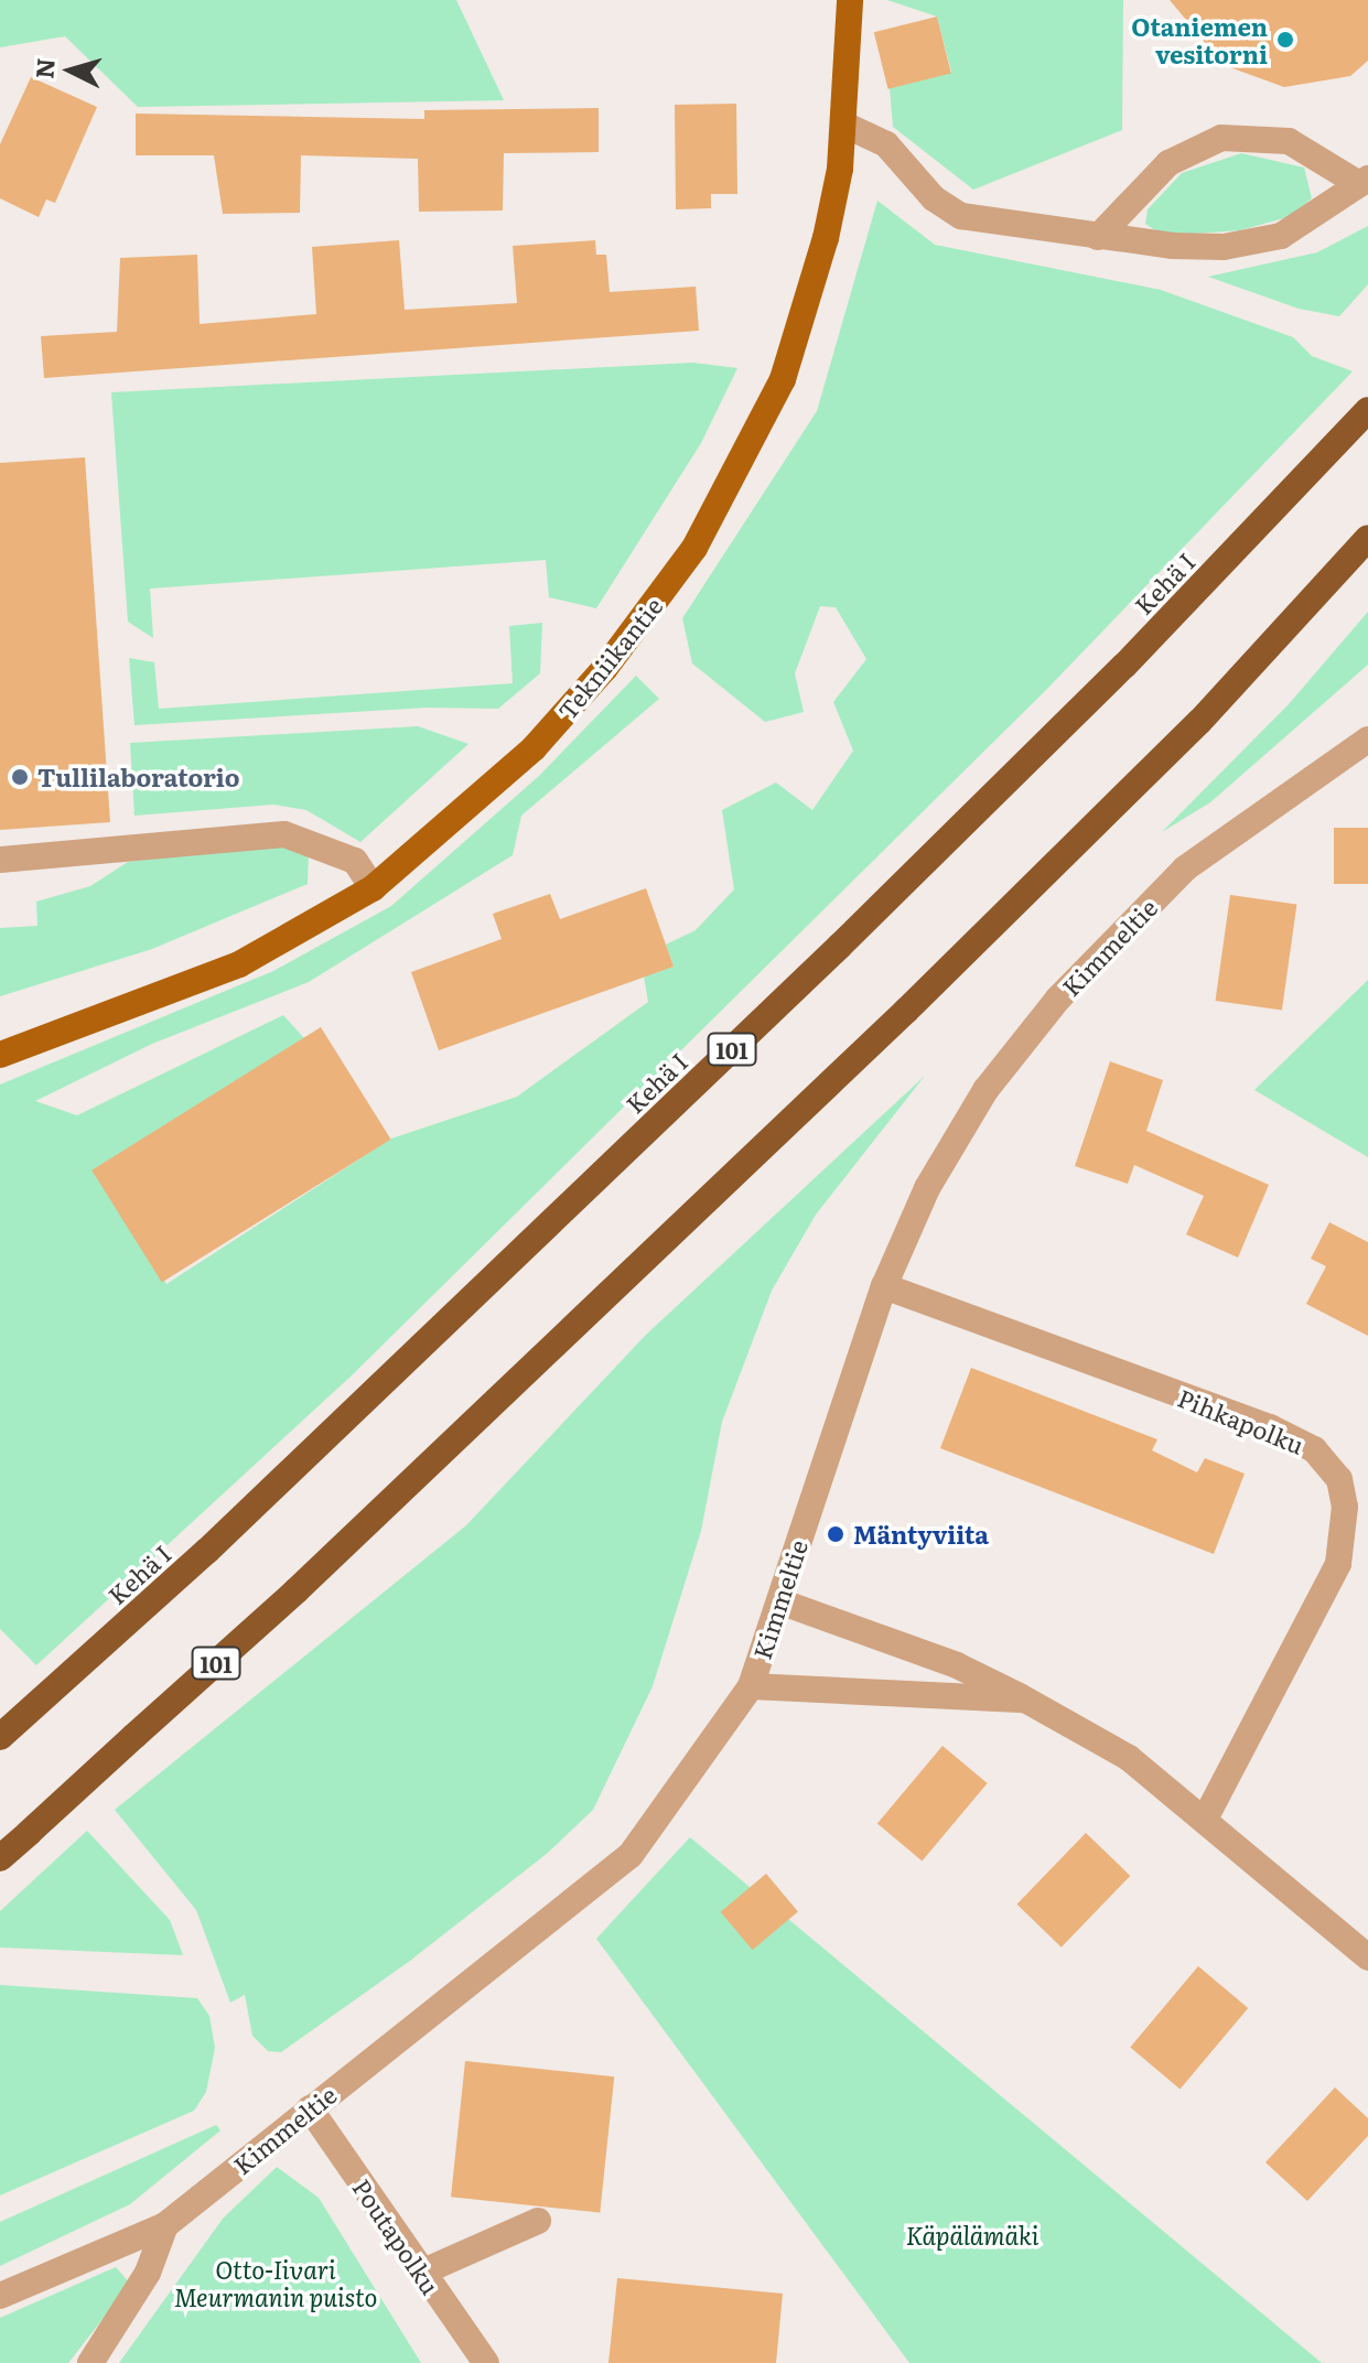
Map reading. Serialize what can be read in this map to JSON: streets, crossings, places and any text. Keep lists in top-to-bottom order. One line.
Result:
{"streets":{"highway":["Kehä I","101"],"main road":["Tekniikantie"],"street":["Kimmeltie","Pihkapolku","Poutapolku"]},"crossings":[["Kimmeltie","Pihkapolku"],["Kimmeltie","Poutapolku"]],"parks":["Käpälämäki","Otto-Iivari Meurmanin puisto"],"places":["Otaniemen vesitorni","Tullilaboratorio","Mäntyviita"],"north":"left"}
